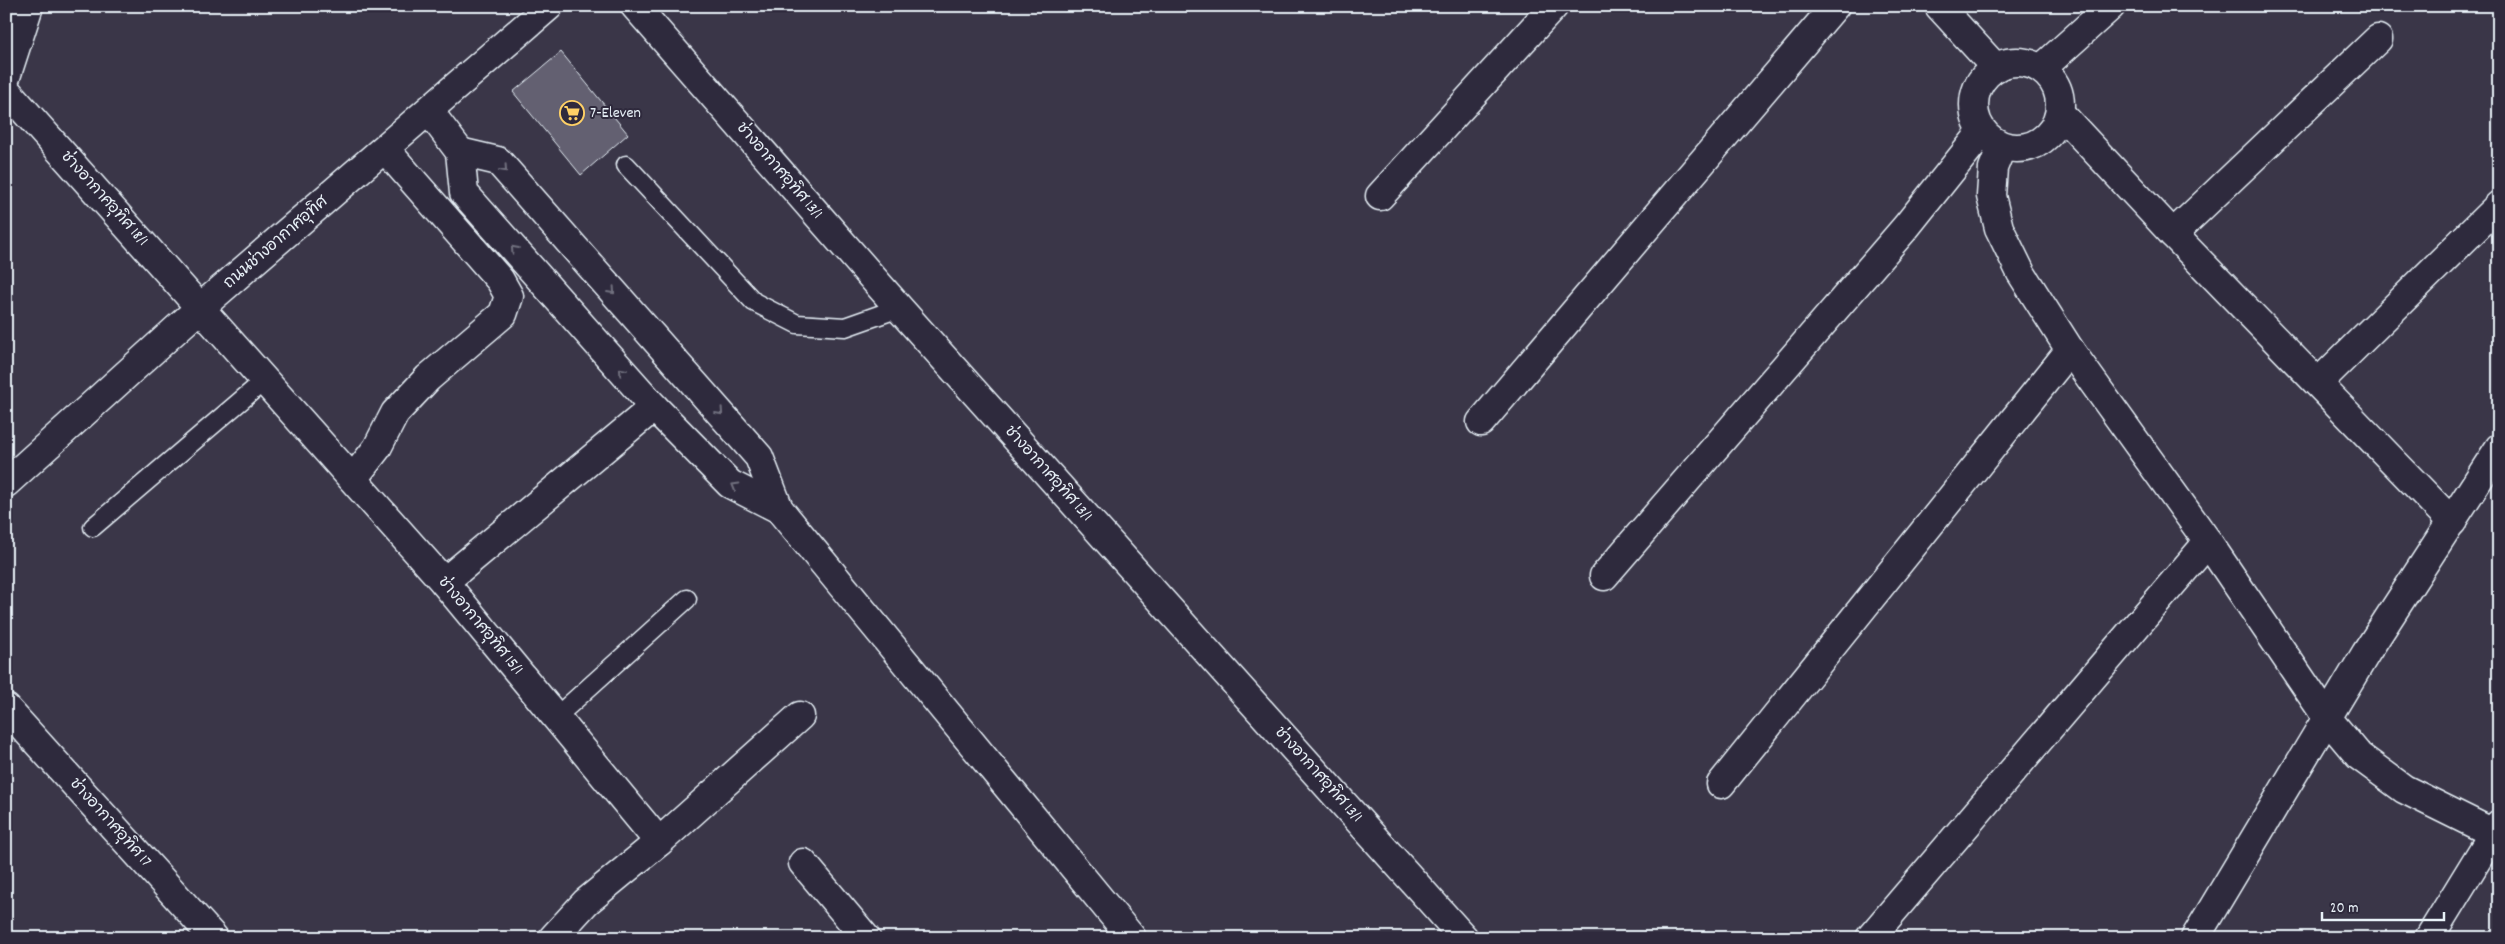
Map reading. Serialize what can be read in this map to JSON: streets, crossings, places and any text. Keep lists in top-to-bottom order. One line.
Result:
{"streets":{"street":["ช่างอากาศอุทิศ 13/1","ช่างอากาศอุทิศ 18/1","ถนนช่างอากาศอุทิศ","ช่างอากาศอุทิศ 15/1","ช่างอากาศอุทิศ 17"]},"crossings":[["ช่างอากาศอุทิศ 18/1","ถนนช่างอากาศอุทิศ"],["ช่างอากาศอุทิศ 18/1","ช่างอากาศอุทิศ 15/1"],["ถนนช่างอากาศอุทิศ","ช่างอากาศอุทิศ 15/1"]],"places":{"supermarket":["7-Eleven"]},"scale_bar":"20 m"}
